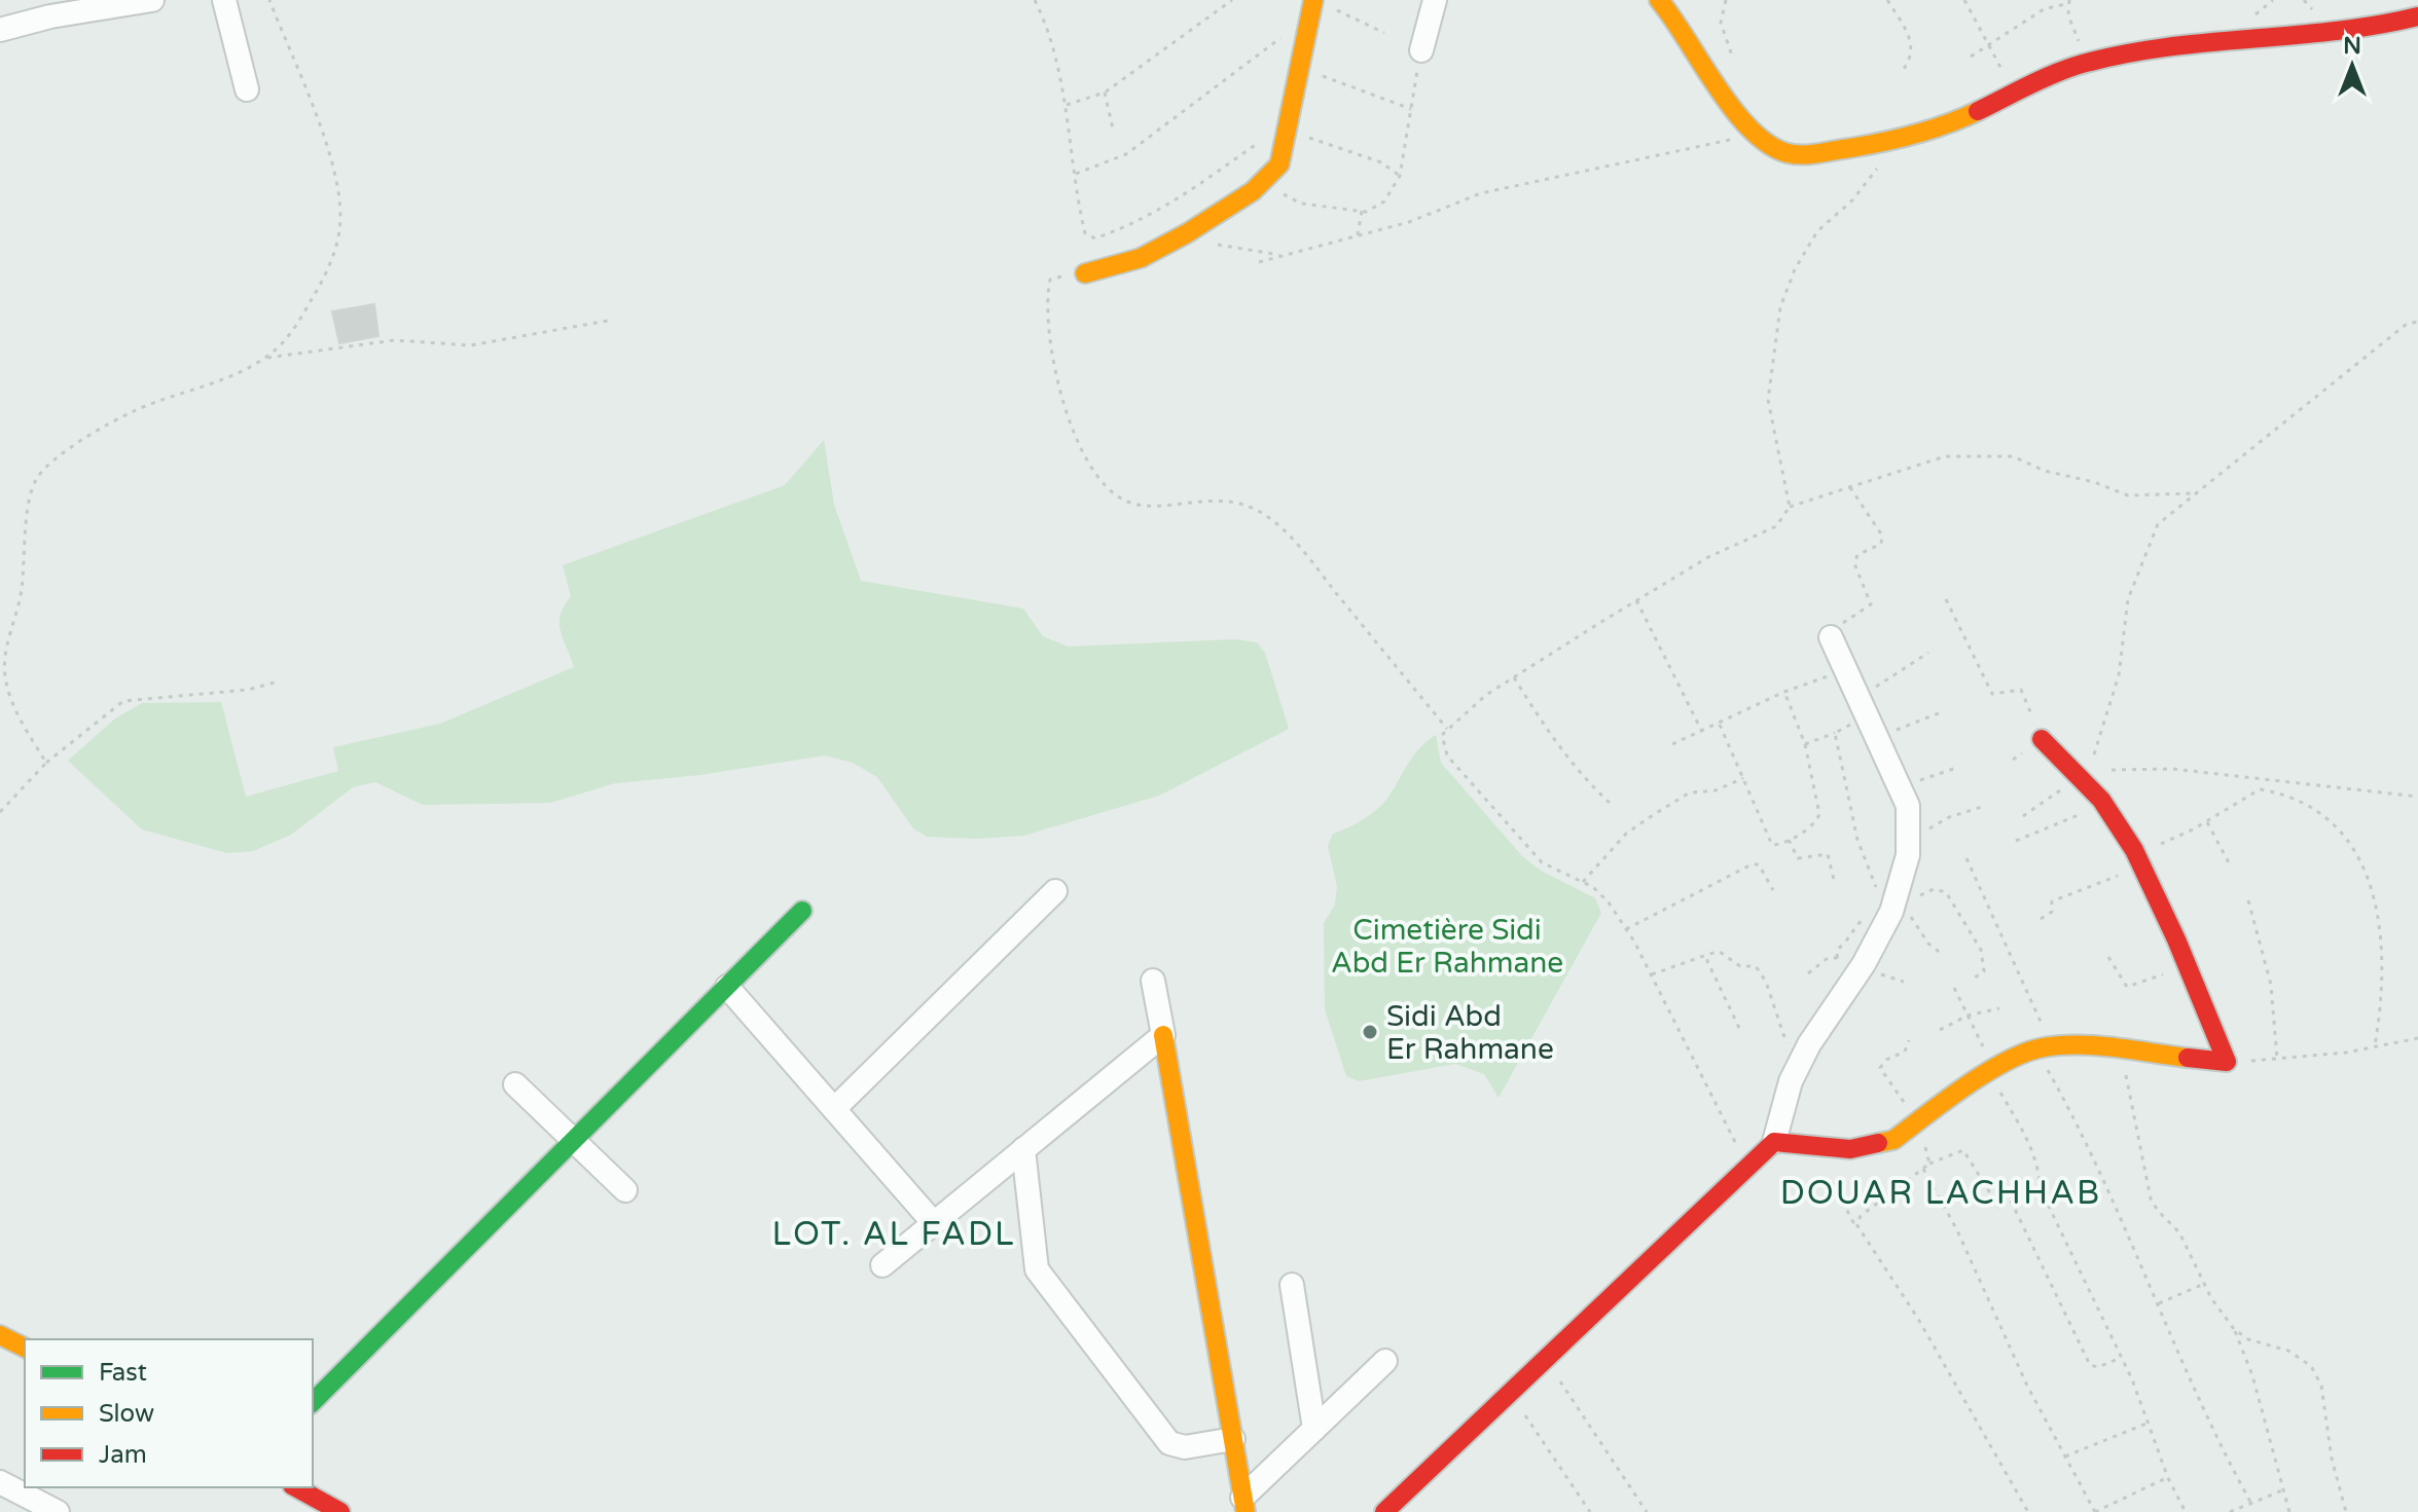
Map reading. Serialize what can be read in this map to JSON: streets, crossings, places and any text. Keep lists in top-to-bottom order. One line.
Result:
{"districts":["DOUAR LACHHAB","LOT. AL FADL"],"parks":["Cimetière Sidi Abd Er Rahmane"],"places":["Sidi Abd Er Rahmane"],"legend":["Fast","Slow","Jam"],"north":"top"}
